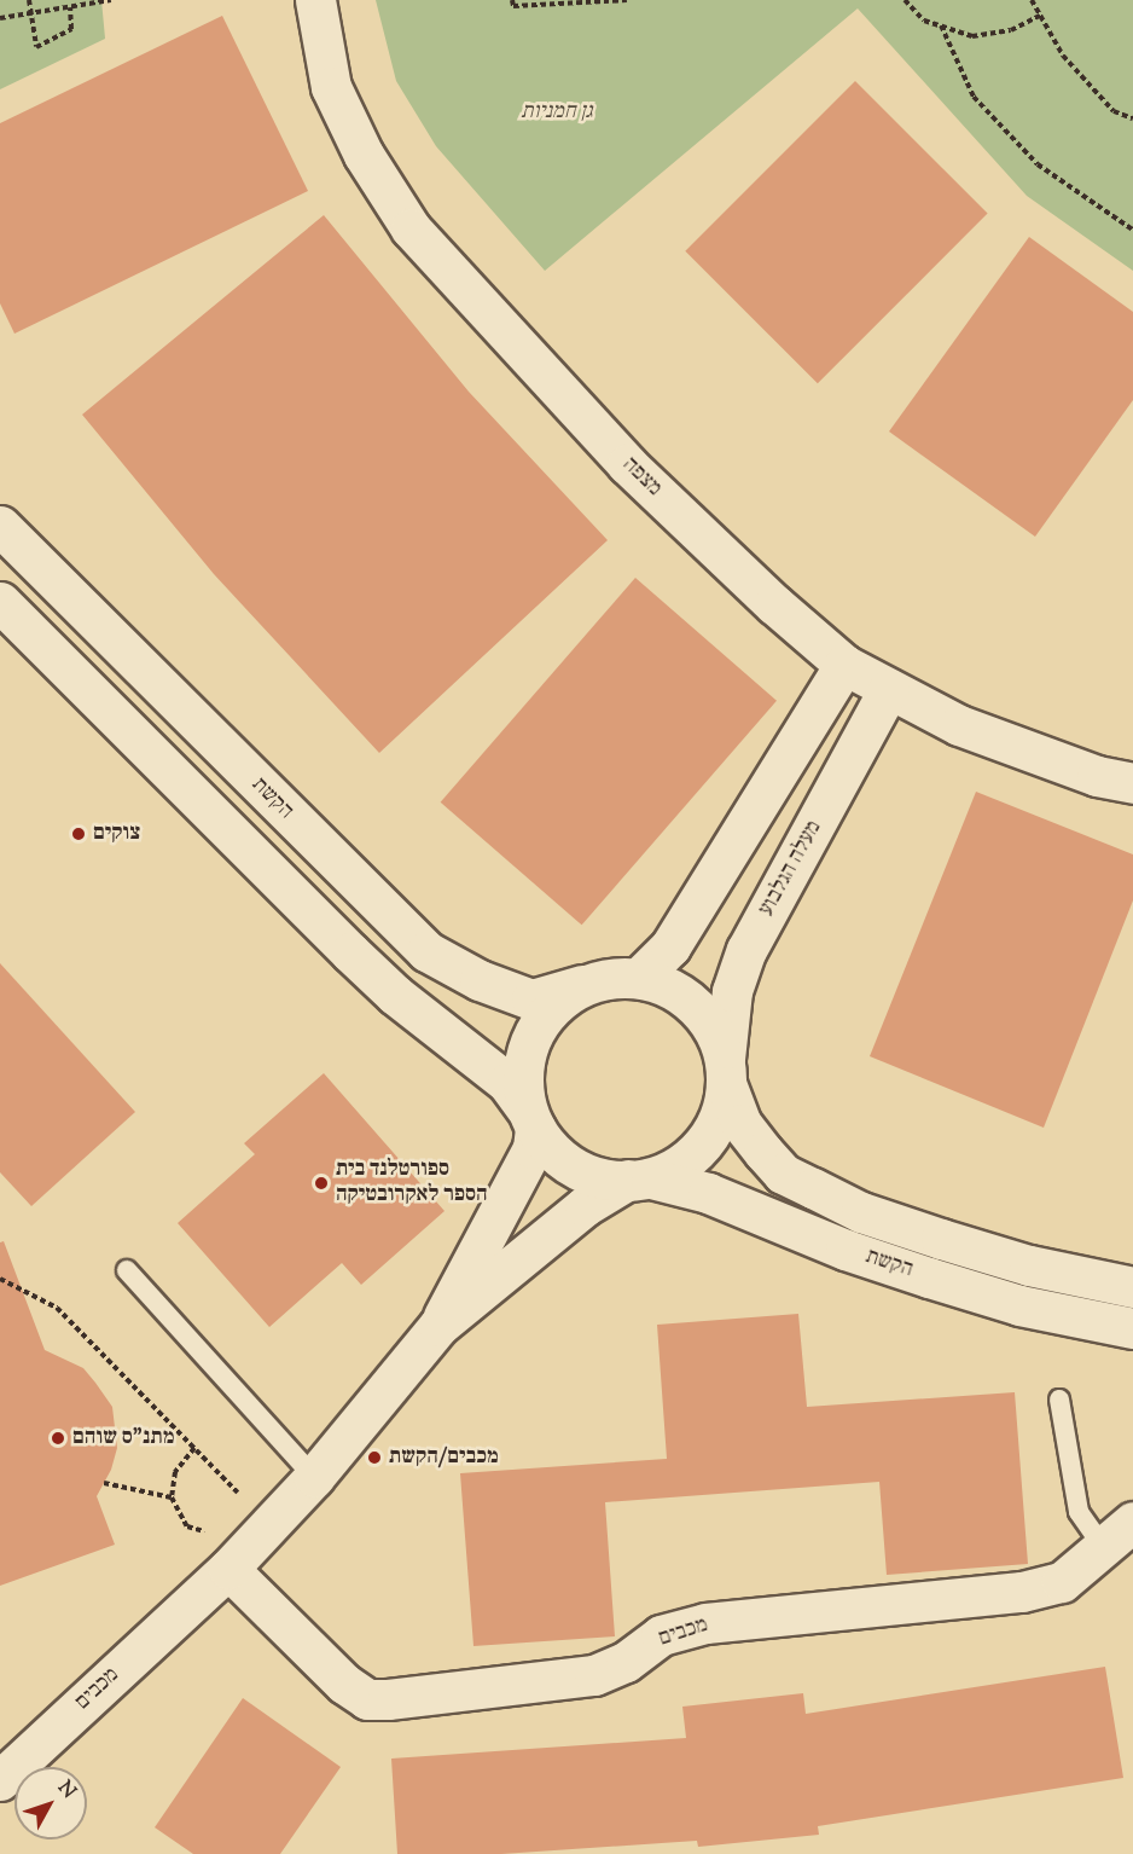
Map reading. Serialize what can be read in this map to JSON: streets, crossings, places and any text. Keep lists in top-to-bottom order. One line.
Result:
{"streets":{"street":["מצפה","הקשת","מעלה הגלבוע","מכבים"]},"crossings":[["מצפה","מעלה הגלבוע"],["הקשת","מעלה הגלבוע"],["הקשת","מכבים"],["מעלה הגלבוע","מכבים"]],"parks":["גן חמניות"],"places":["צוקים","ספורטלנד בית הספר לאקרובטיקה","מתנ\"ס שוהם","מכבים/הקשת"],"north":"top right"}
